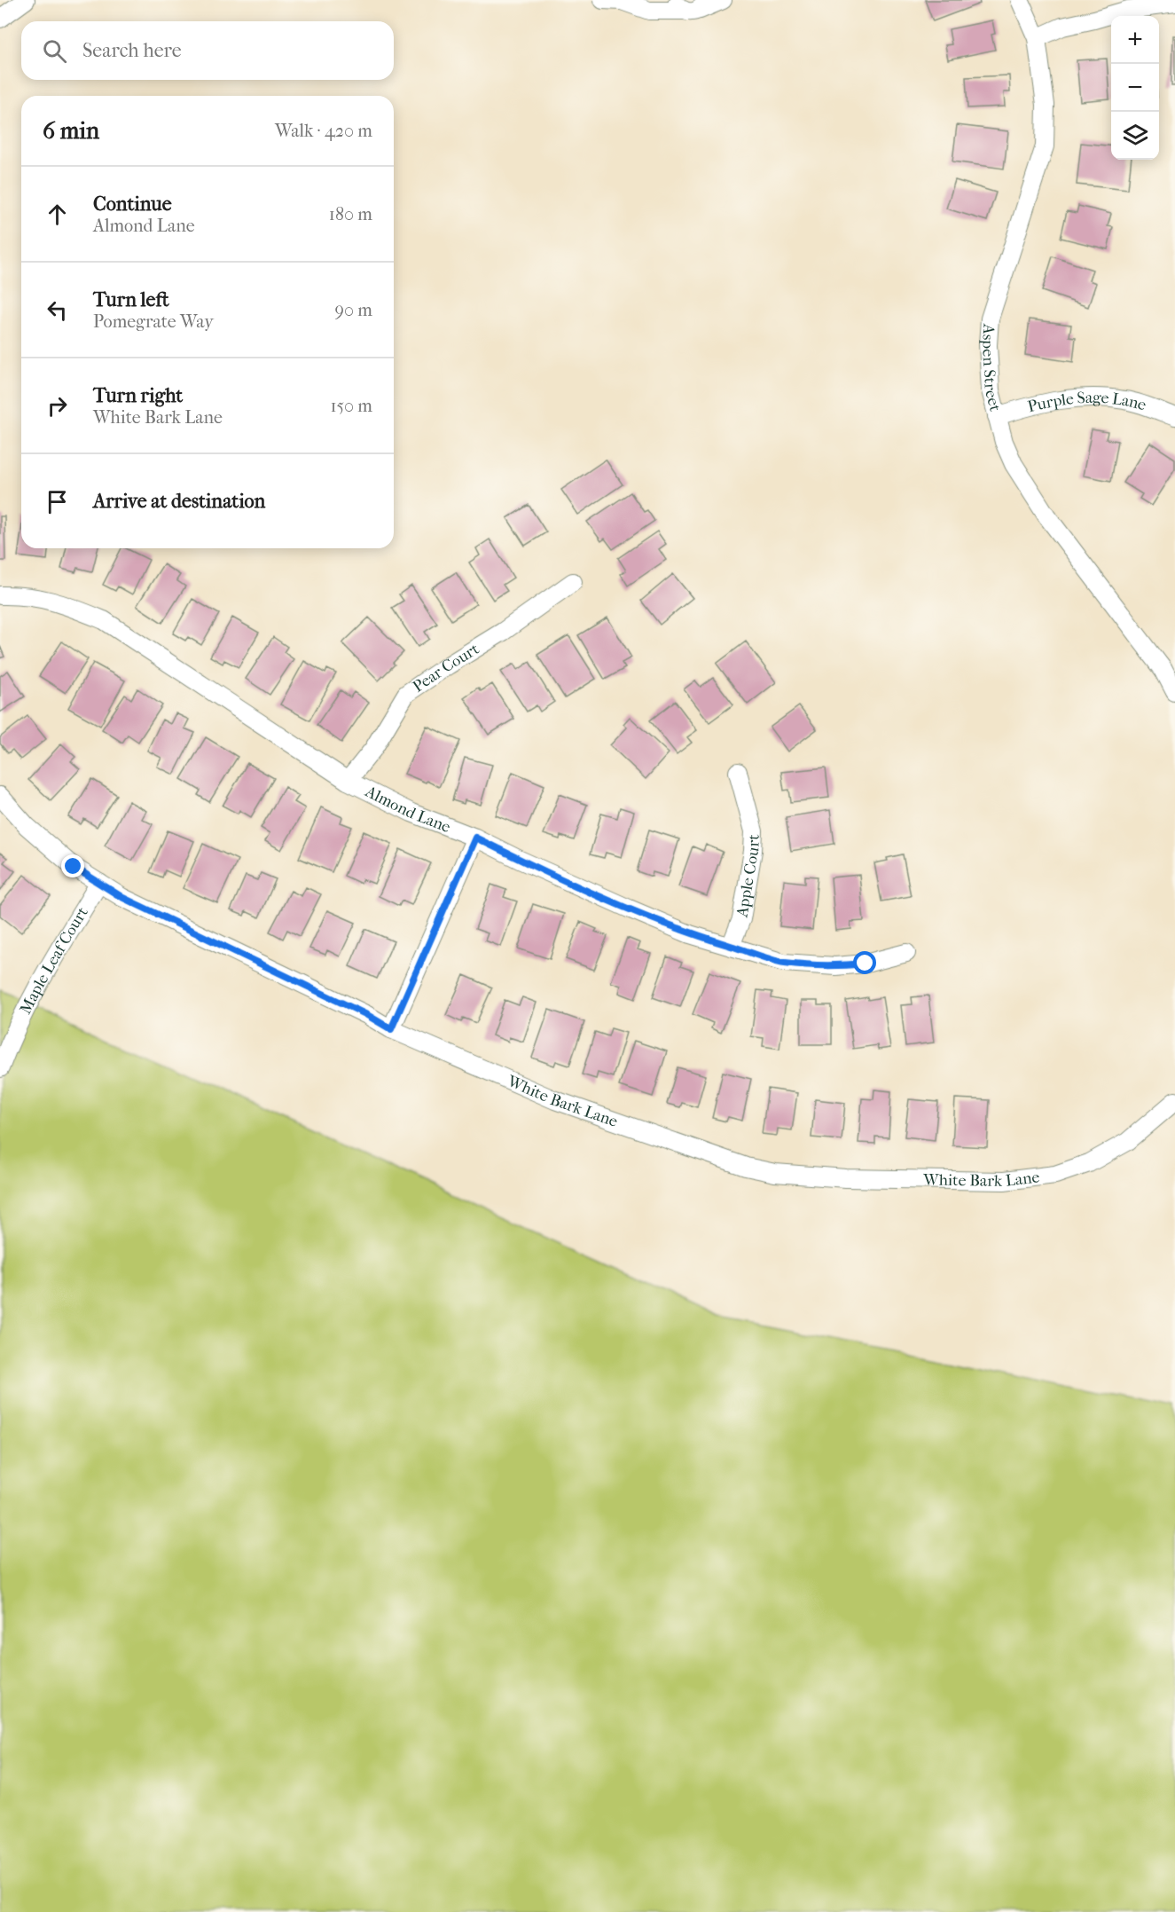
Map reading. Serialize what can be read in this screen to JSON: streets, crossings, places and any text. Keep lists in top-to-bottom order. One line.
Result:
{"streets":{"street":["Aspen Street","Purple Sage Lane","Pear Court","Almond Lane","Apple Court","Maple Leaf Court","White Bark Lane"]},"crossings":[["Aspen Street","Purple Sage Lane"],["Pear Court","Almond Lane"],["Almond Lane","Apple Court"],["Maple Leaf Court","White Bark Lane"]],"page":{"map_buttons":["+","−"],"search":"Search here","heading":["6 min","Walk · 420 m"],"list":[["Continue","Almond Lane","180 m"],["Turn left","Pomegrate Way","90 m"],["Turn right","White Bark Lane","150 m"],"Arrive at destination"]}}
